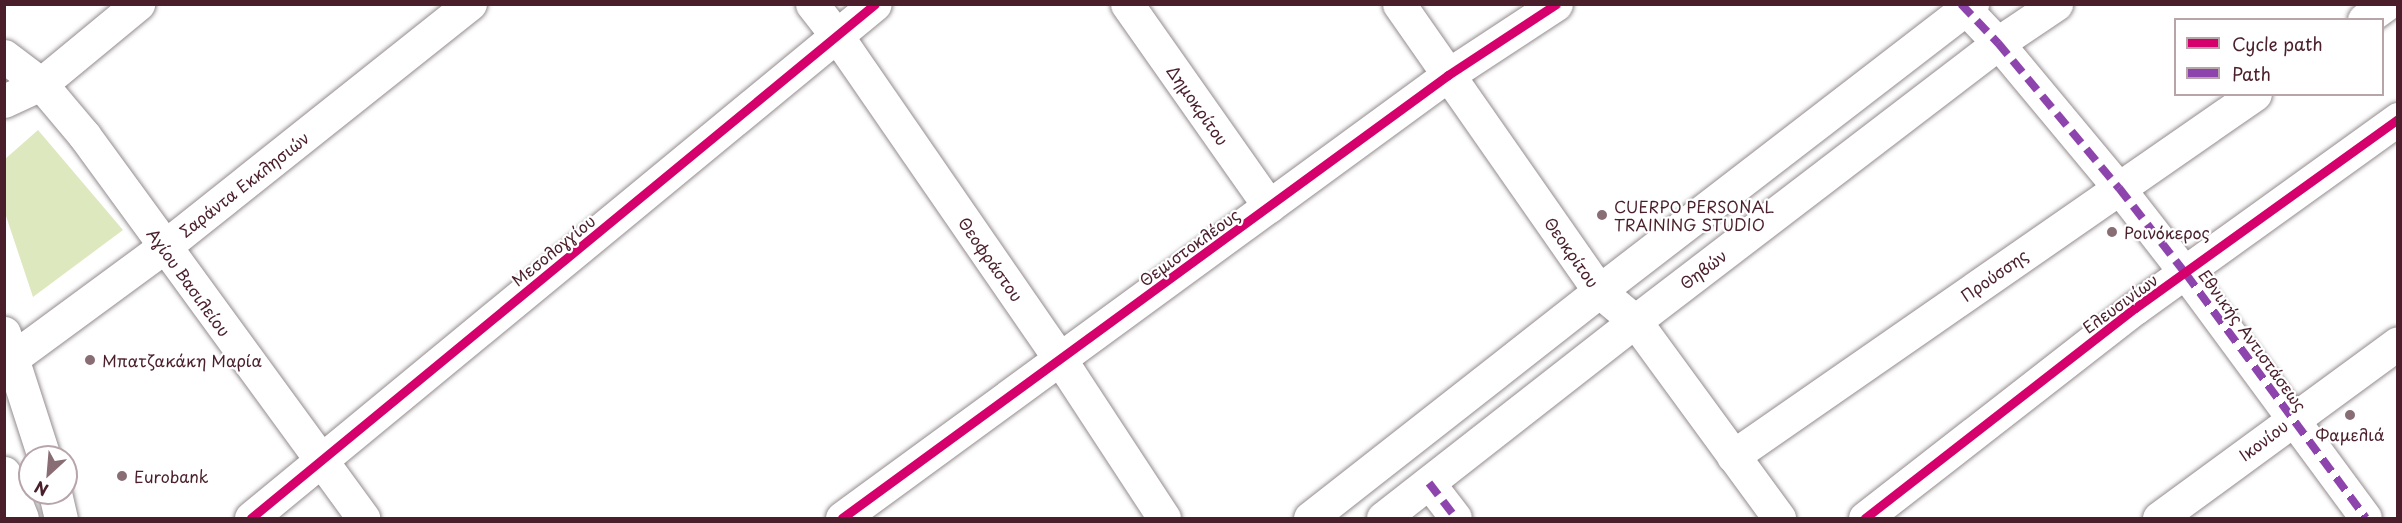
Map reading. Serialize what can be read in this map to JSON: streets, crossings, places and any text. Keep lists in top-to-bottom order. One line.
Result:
{"streets":{"street":["Δημοκρίτου","Σαράντα Εκκλησιών","Θεμιστοκλέους","Μεσολογγίου","Θεοκρίτου","Θεοφράστου","Θηβών","Προύσσης","Αγίου Βασιλείου","Ελευσινίων","Εθνικής Αντιστάσεως","Ικονίου"]},"crossings":[["Δημοκρίτου","Θεμιστοκλέους"],["Σαράντα Εκκλησιών","Αγίου Βασιλείου"],["Θεμιστοκλέους","Θεοκρίτου"],["Θεμιστοκλέους","Θεοφράστου"],["Μεσολογγίου","Θεοφράστου"],["Μεσολογγίου","Αγίου Βασιλείου"],["Θεοκρίτου","Θηβών"],["Θεοκρίτου","Προύσσης"],["Θηβών","Εθνικής Αντιστάσεως"],["Προύσσης","Εθνικής Αντιστάσεως"],["Ελευσινίων","Εθνικής Αντιστάσεως"],["Εθνικής Αντιστάσεως","Ικονίου"]],"places":["CUERPO PERSONAL TRAINING STUDIO","Ροινόκερος","Μπατζακάκη Μαρία","Φαμελιά","Eurobank"],"legend":["Cycle path","Path"],"north":"bottom left"}
